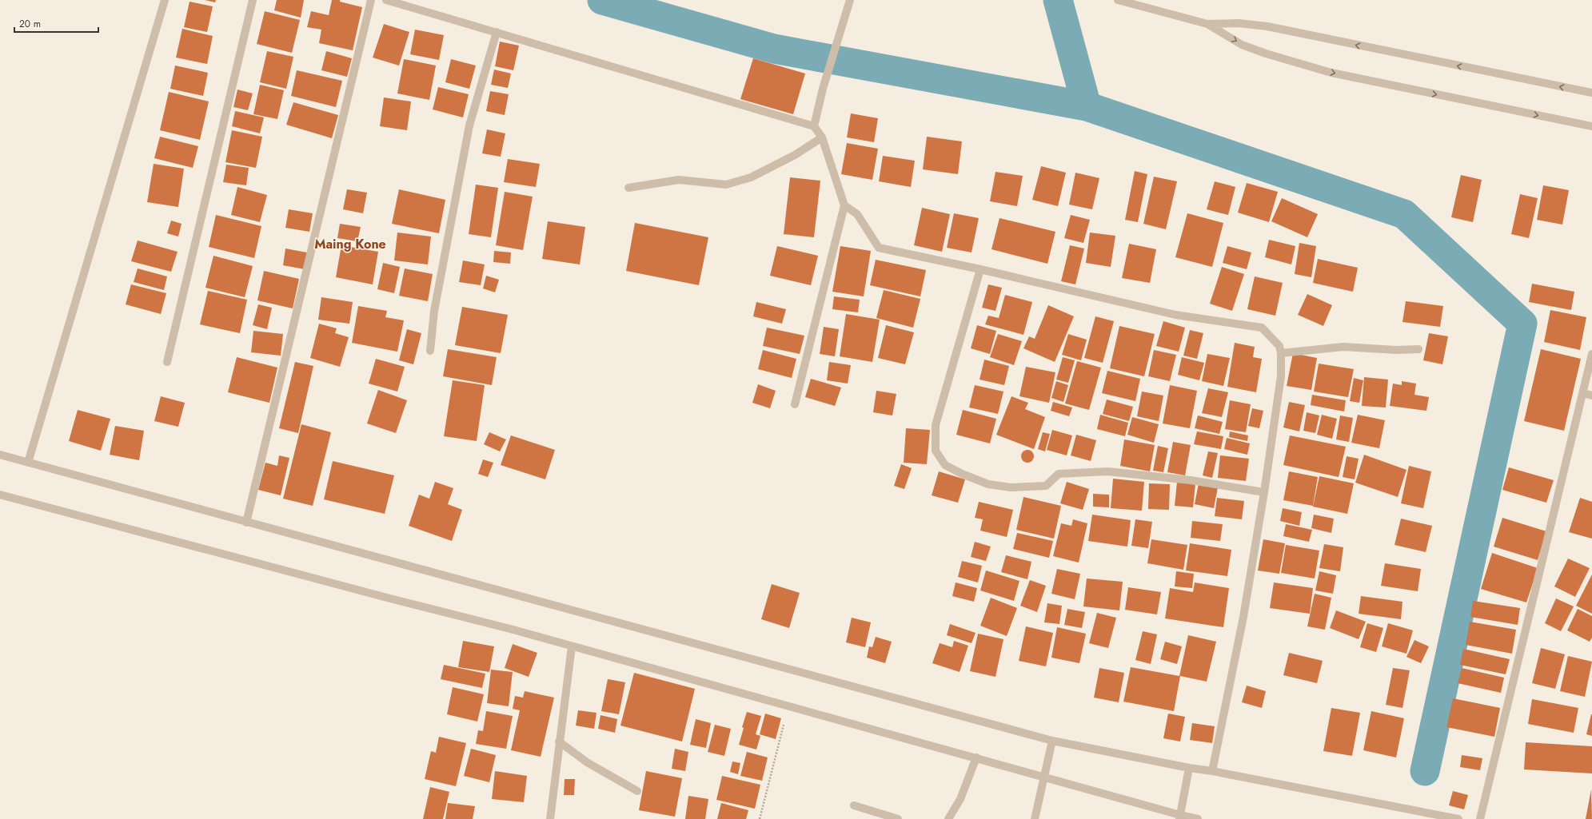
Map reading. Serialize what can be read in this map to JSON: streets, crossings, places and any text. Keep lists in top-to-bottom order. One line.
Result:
{"districts":["Maing Kone"],"scale_bar":"20 m"}
